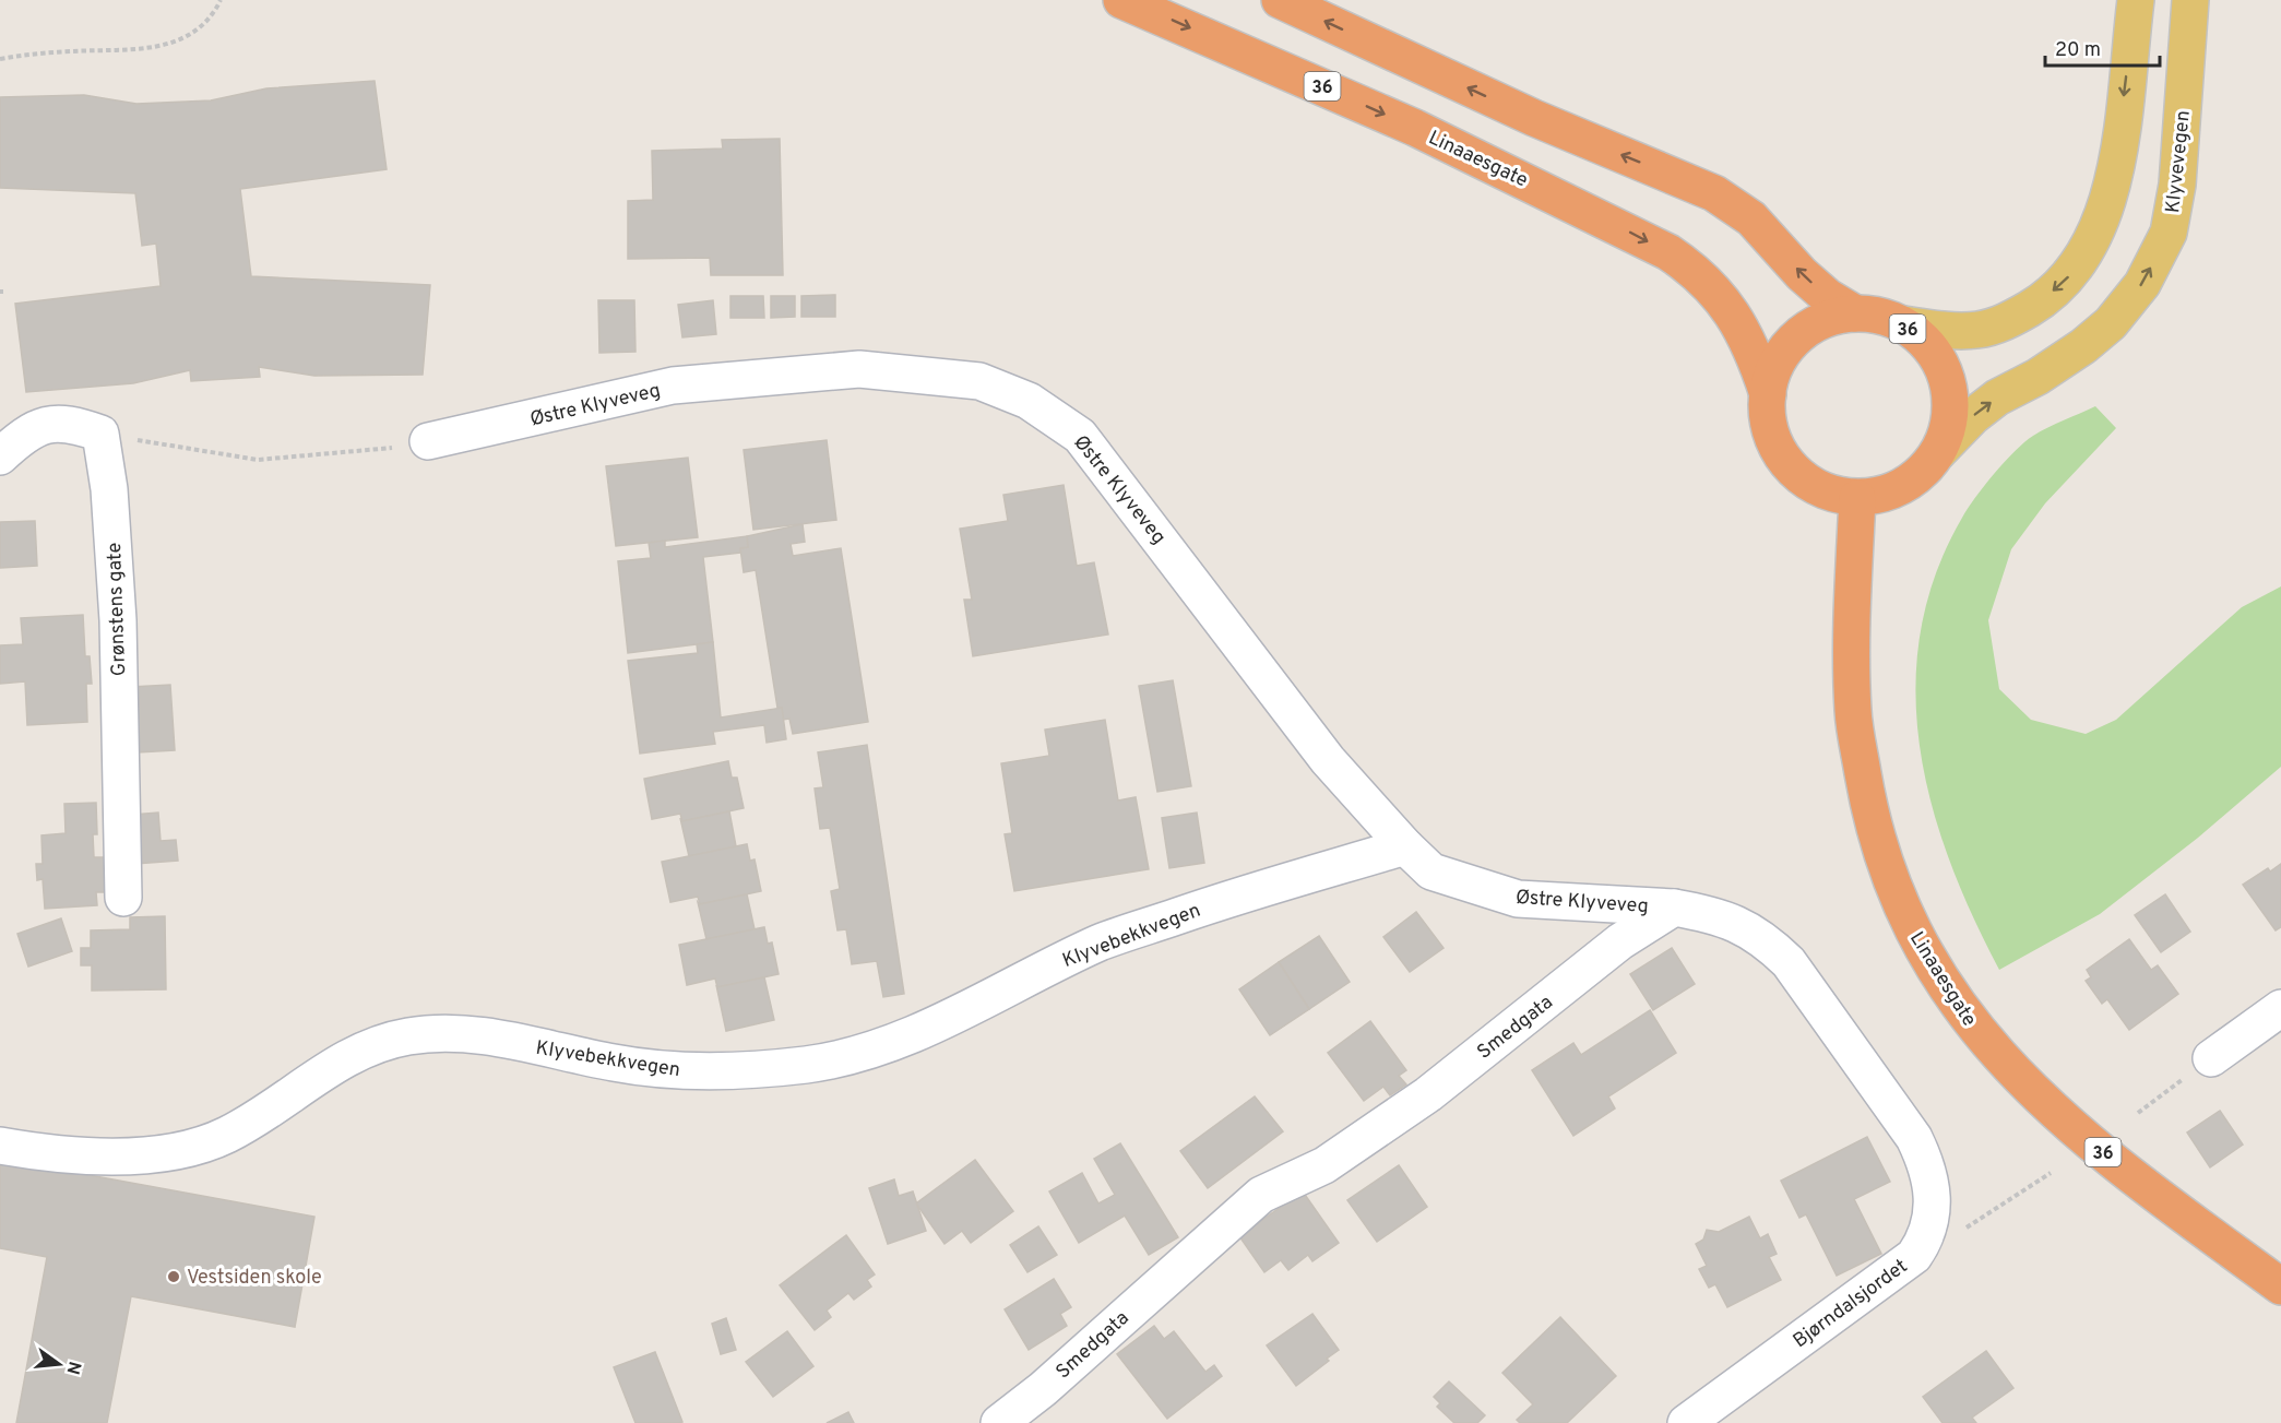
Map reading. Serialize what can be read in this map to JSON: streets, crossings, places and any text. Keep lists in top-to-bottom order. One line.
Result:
{"streets":{"highway":["36","Linaaesgate"],"main road":["Klyvevegen"],"street":["Østre Klyveveg","Grønstens gate","Klyvebekkvegen","Smedgata","Bjørndalsjordet"]},"crossings":[["Linaaesgate","Klyvevegen"],["Østre Klyveveg","Klyvebekkvegen"],["Østre Klyveveg","Smedgata"]],"one_way":["Klyvevegen"],"places":["Vestsiden skole"],"scale_bar":"20 m","north":"right"}
